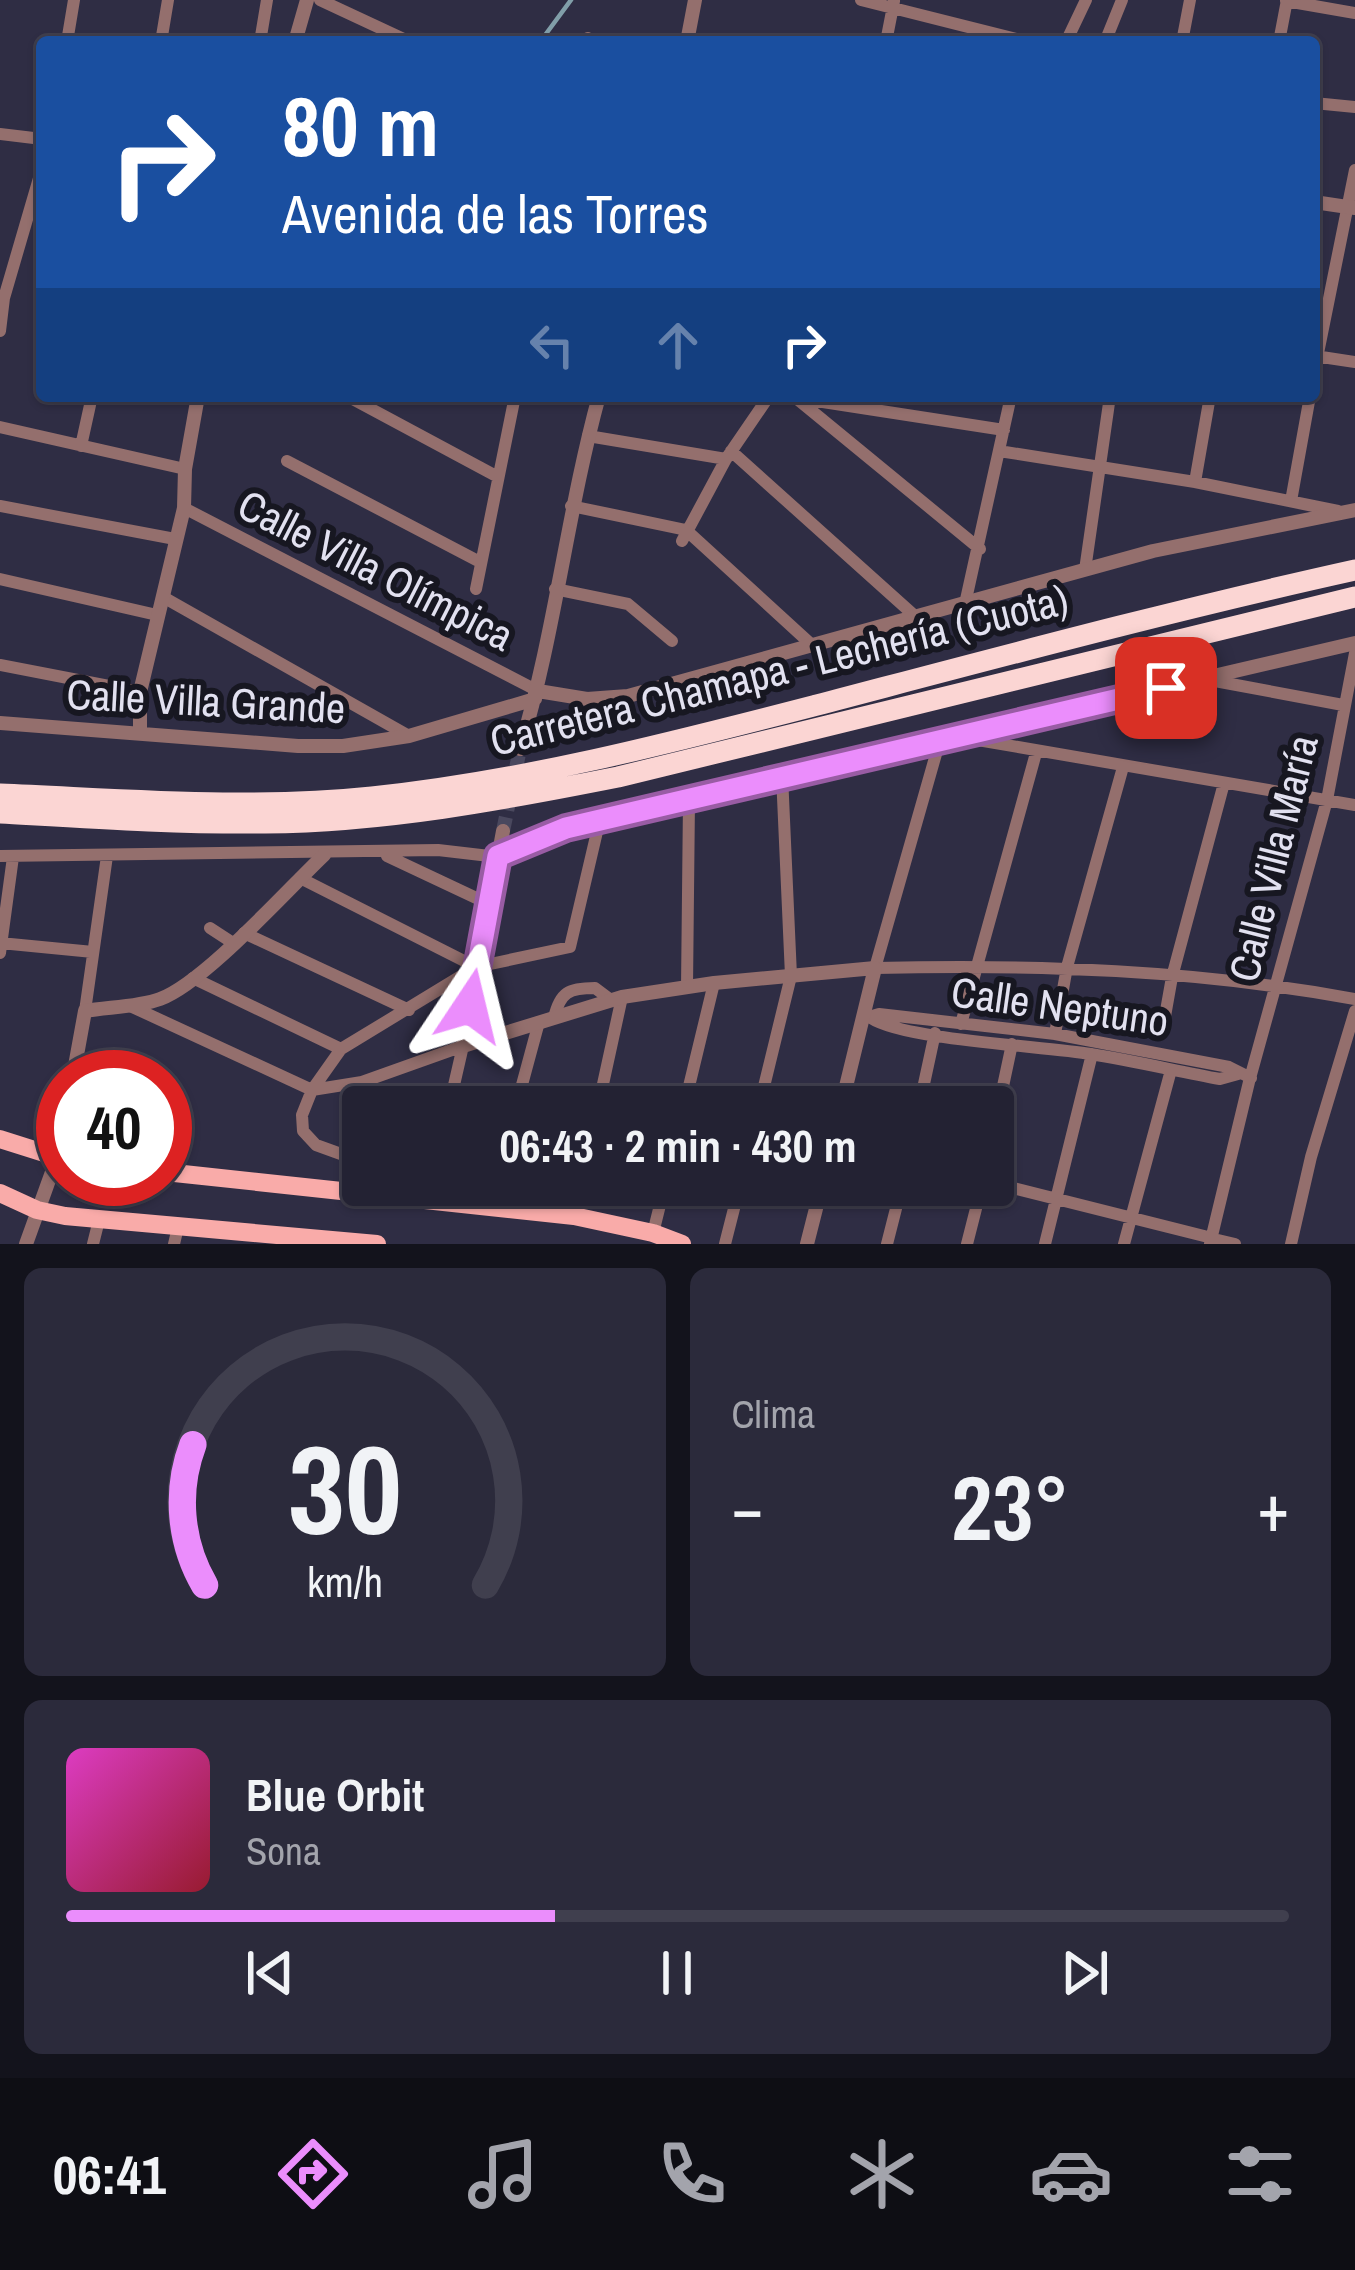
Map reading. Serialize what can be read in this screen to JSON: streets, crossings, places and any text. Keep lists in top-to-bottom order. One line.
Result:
{"streets":{"highway":["Carretera Chamapa - Lechería (Cuota)"],"street":["Calle Villa Olímpica","Calle Villa Grande","Calle Villa María","Calle Neptuno"]},"crossings":[["Calle Villa Olímpica","Calle Villa Grande"],["Calle Villa María","Calle Neptuno"]],"page":{"turn":["80 m","Avenida de las Torres"],"limit":"40","trip":"06:43 · 2 min · 430 m","tile":"Clima","heat":["−","23°","+"],"song":["Blue Orbit","Sona"],"tabs":"06:41","gauge":["30","km/h"]}}
